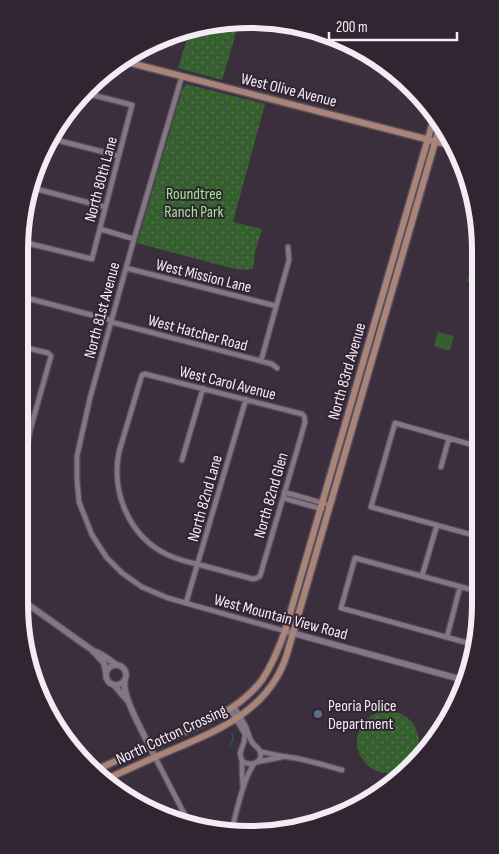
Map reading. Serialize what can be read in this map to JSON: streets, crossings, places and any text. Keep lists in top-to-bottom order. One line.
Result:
{"streets":{"main road":["West Olive Avenue","North 83rd Avenue","North Cotton Crossing"],"street":["North 80th Lane","West Mission Lane","North 81st Avenue","West Hatcher Road","West Carol Avenue","North 82nd Glen","North 82nd Lane","West Mountain View Road"]},"crossings":[["West Olive Avenue","North 81st Avenue"],["West Olive Avenue","North 83rd Avenue"],["West Mission Lane","North 81st Avenue"],["North 81st Avenue","West Hatcher Road"],["North 81st Avenue","West Mountain View Road"],["North 83rd Avenue","West Mountain View Road"],["North 83rd Avenue","North Cotton Crossing"],["West Carol Avenue","North 82nd Glen"],["West Carol Avenue","North 82nd Lane"],["North 82nd Glen","North 82nd Lane"],["North 82nd Lane","West Mountain View Road"],["West Mountain View Road","North Cotton Crossing"]],"parks":["Roundtree Ranch Park"],"places":["Peoria Police Department"],"scale_bar":"200 m"}
